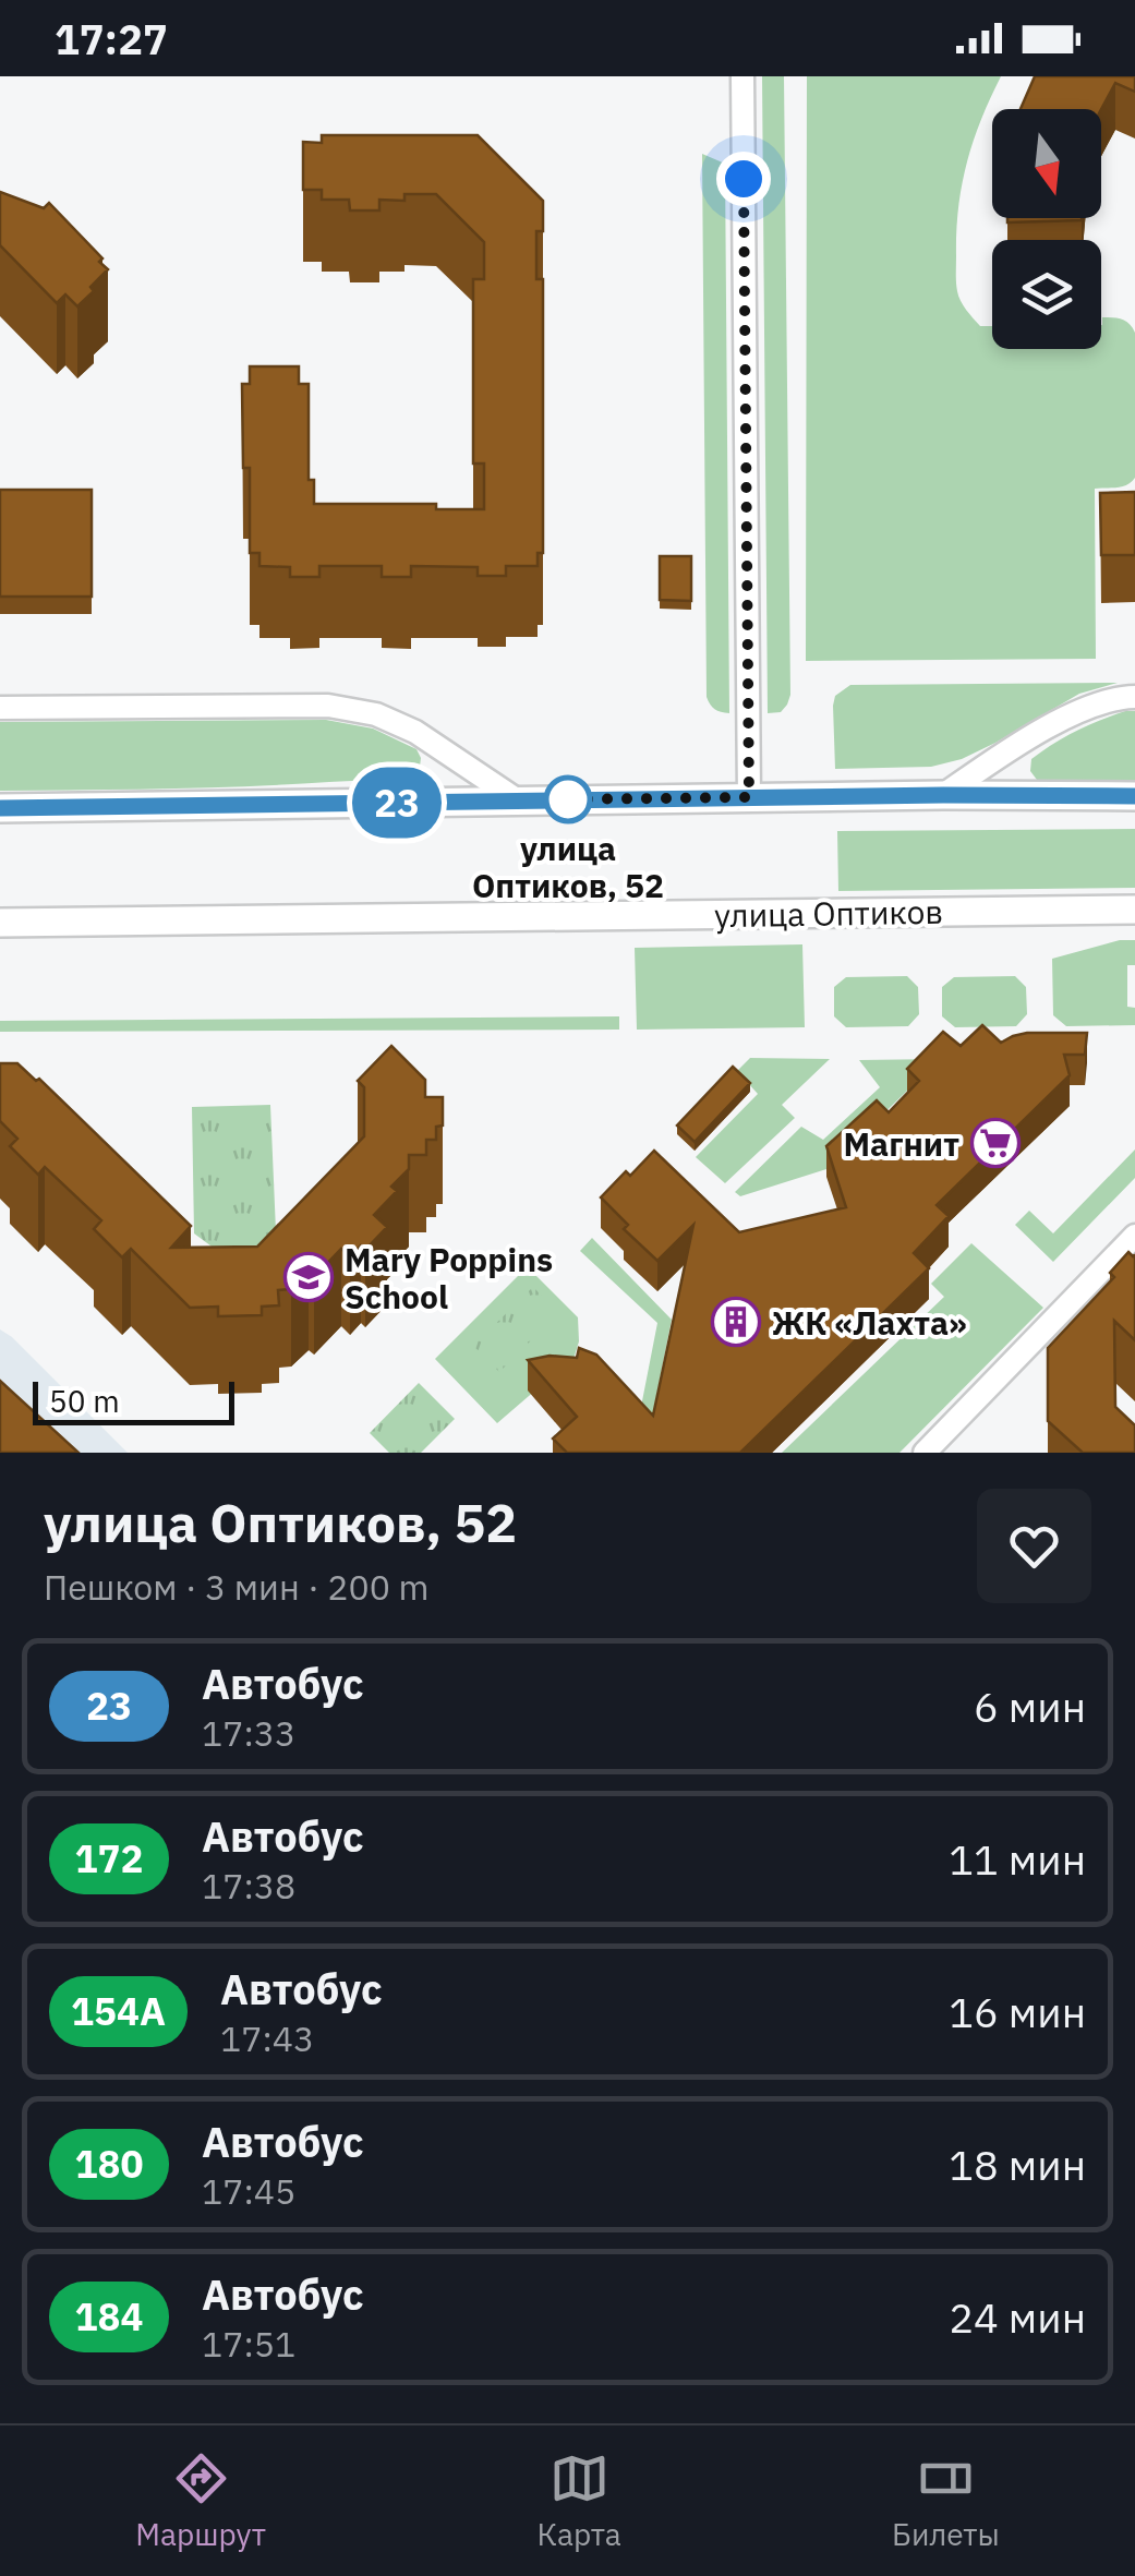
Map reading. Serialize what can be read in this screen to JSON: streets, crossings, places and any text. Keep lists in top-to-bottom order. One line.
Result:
{"streets":{"street":["улица Оптиков"]},"places":{"other":["улица Оптиков, 52"],"supermarket":["Магнит"],"school or university":["Mary Poppins School"],"building":["ЖК «Лахта»"]},"lines":["bus line 23"],"scale_bar":"50 m","north":"bottom","page":{"status":"17:27","on_map":"23","scale":"50 m","heading":["улица Оптиков, 52","Пешком · 3 мин · 200 m"],"list":[{"mark":"23","name":"Автобус","note":"17:33","value":"6 мин"},{"mark":"172","name":"Автобус","note":"17:38","value":"11 мин"},{"mark":"154А","name":"Автобус","note":"17:43","value":"16 мин"},{"mark":"180","name":"Автобус","note":"17:45","value":"18 мин"},{"mark":"184","name":"Автобус","note":"17:51","value":"24 мин"}],"tabs":["Маршрут","Карта","Билеты"]}}
